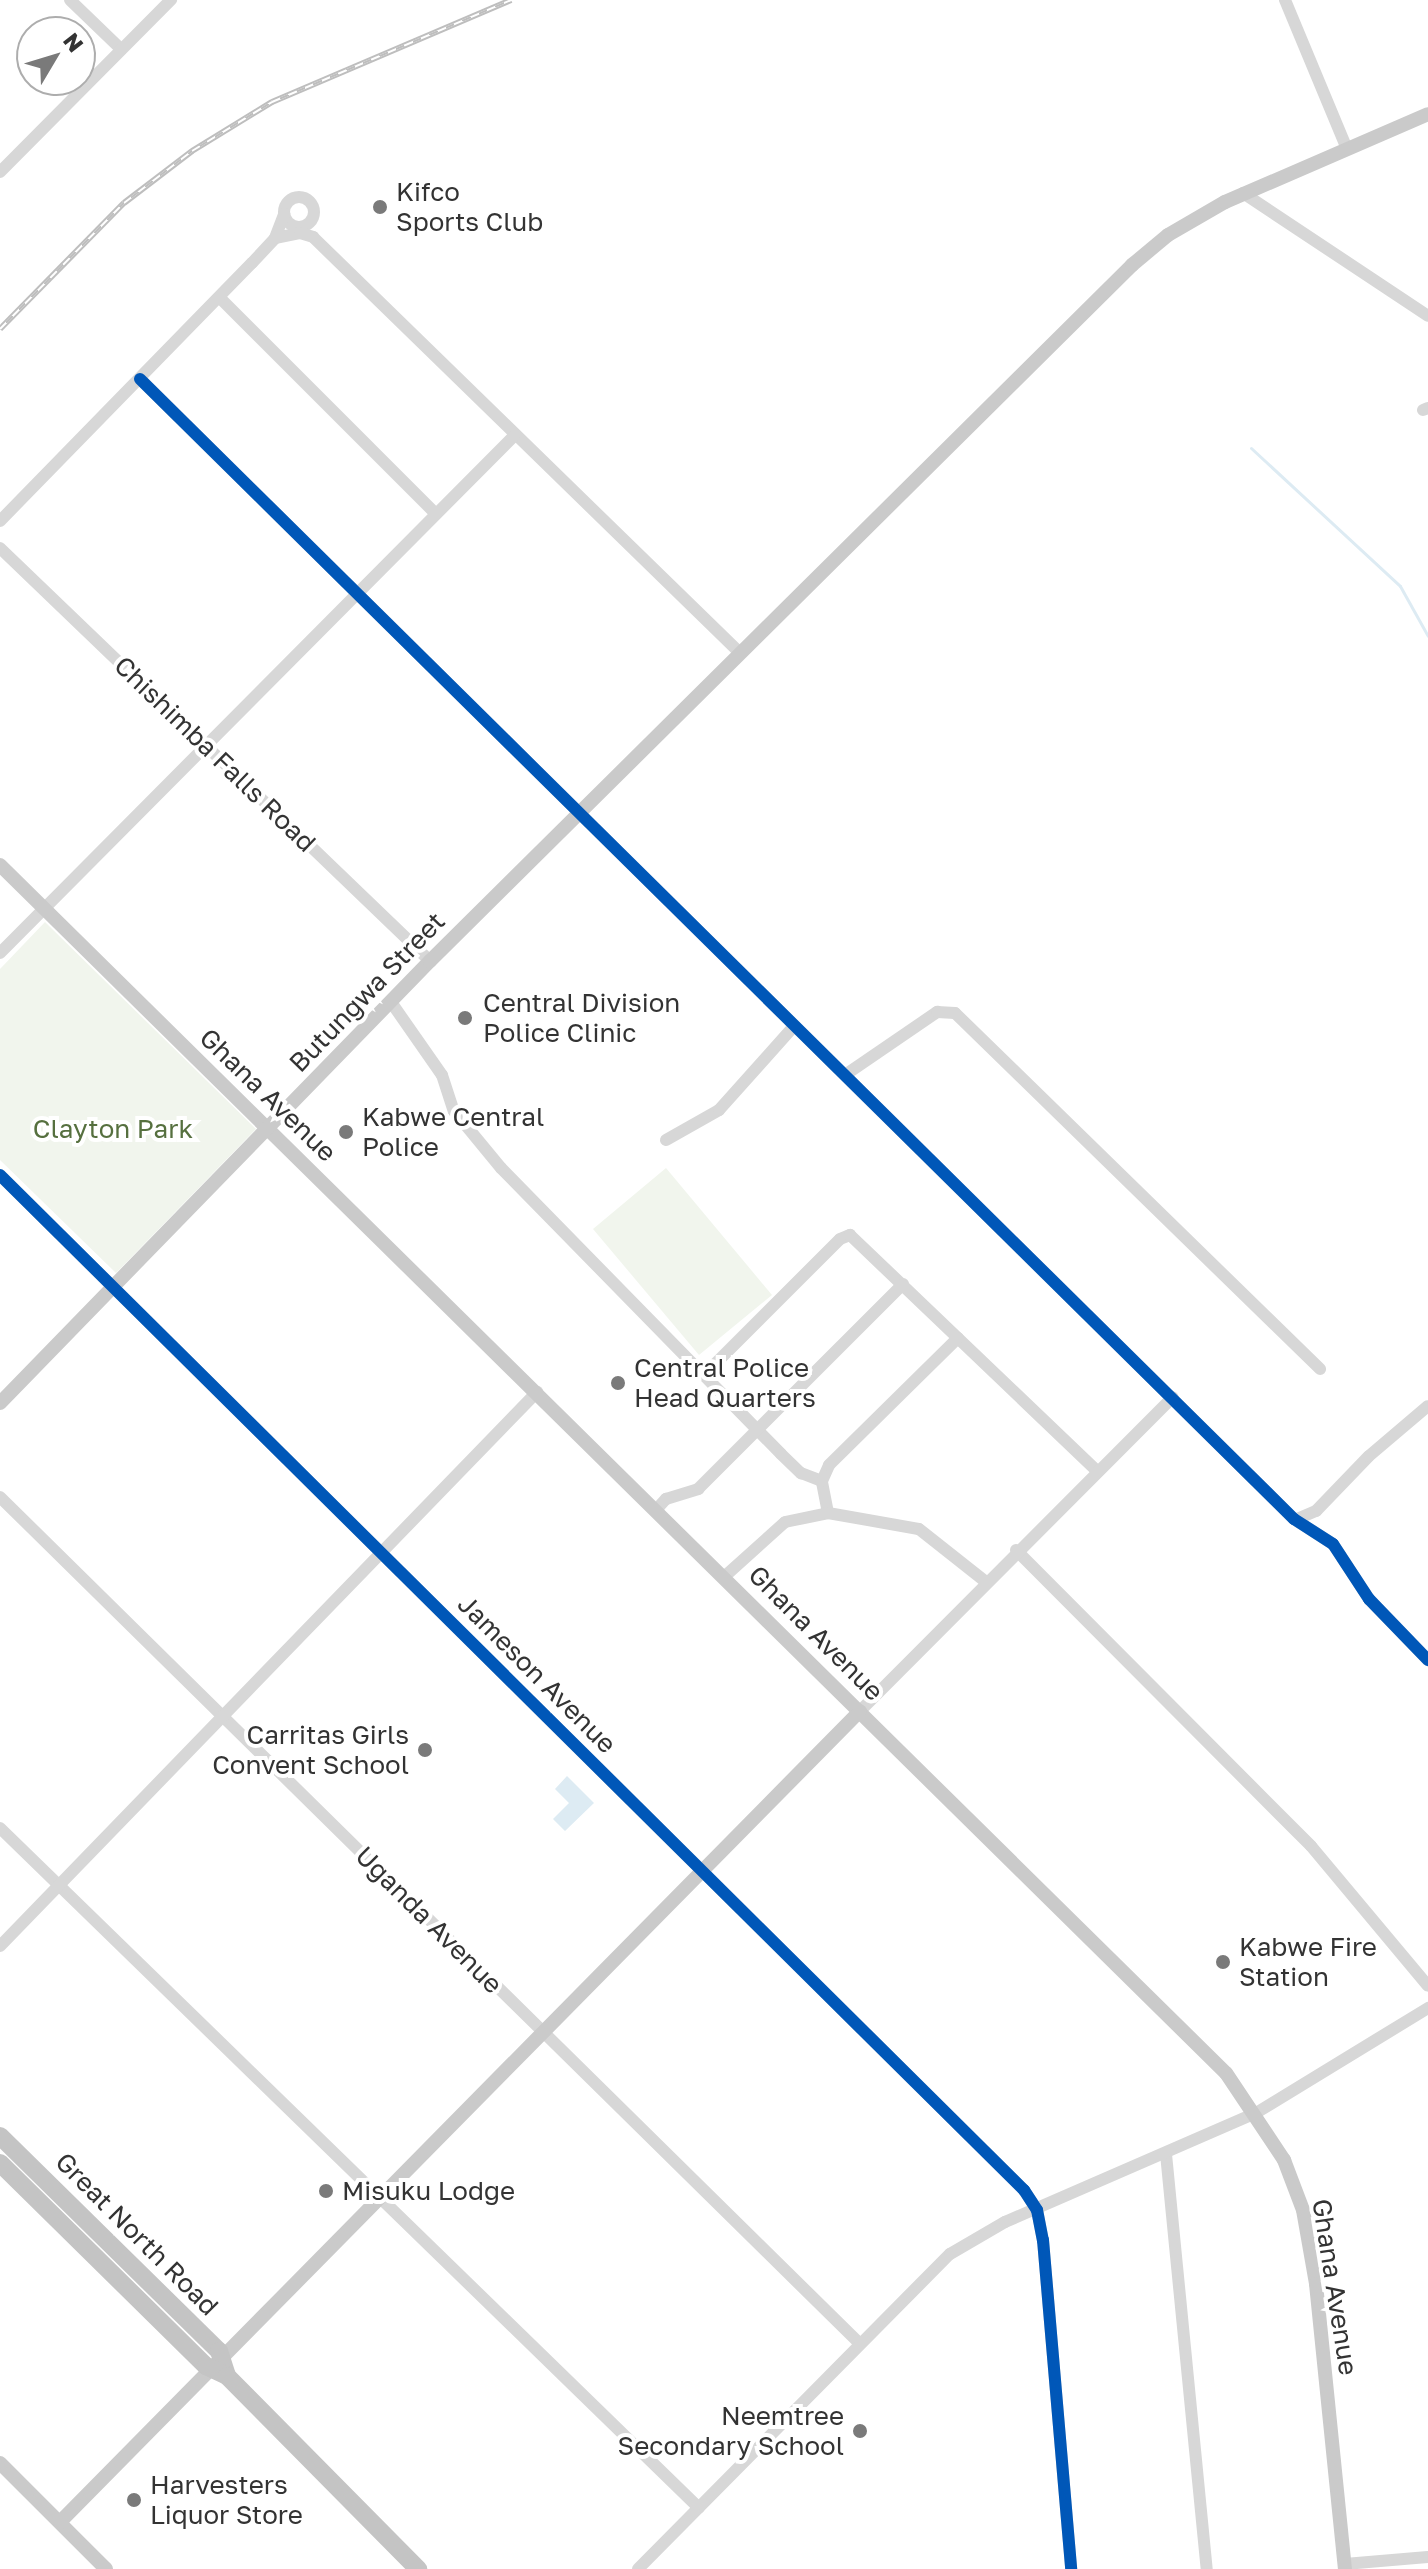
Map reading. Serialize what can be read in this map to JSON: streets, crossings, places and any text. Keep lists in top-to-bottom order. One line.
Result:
{"streets":{"highway":["Great North Road"],"main road":["Butungwa Street","Ghana Avenue"],"street":["Chishimba Falls Road","Jameson Avenue","Uganda Avenue"]},"crossings":[["Chishimba Falls Road","Butungwa Street"],["Butungwa Street","Ghana Avenue"],["Butungwa Street","Jameson Avenue"]],"parks":["Clayton Park"],"places":["Kifco Sports Club","Central Division Police Clinic","Kabwe Central Police","Central Police Head Quarters","Carritas Girls Convent School","Kabwe Fire Station","Misuku Lodge","Neemtree Secondary School","Harvesters Liquor Store"],"north":"top right"}
